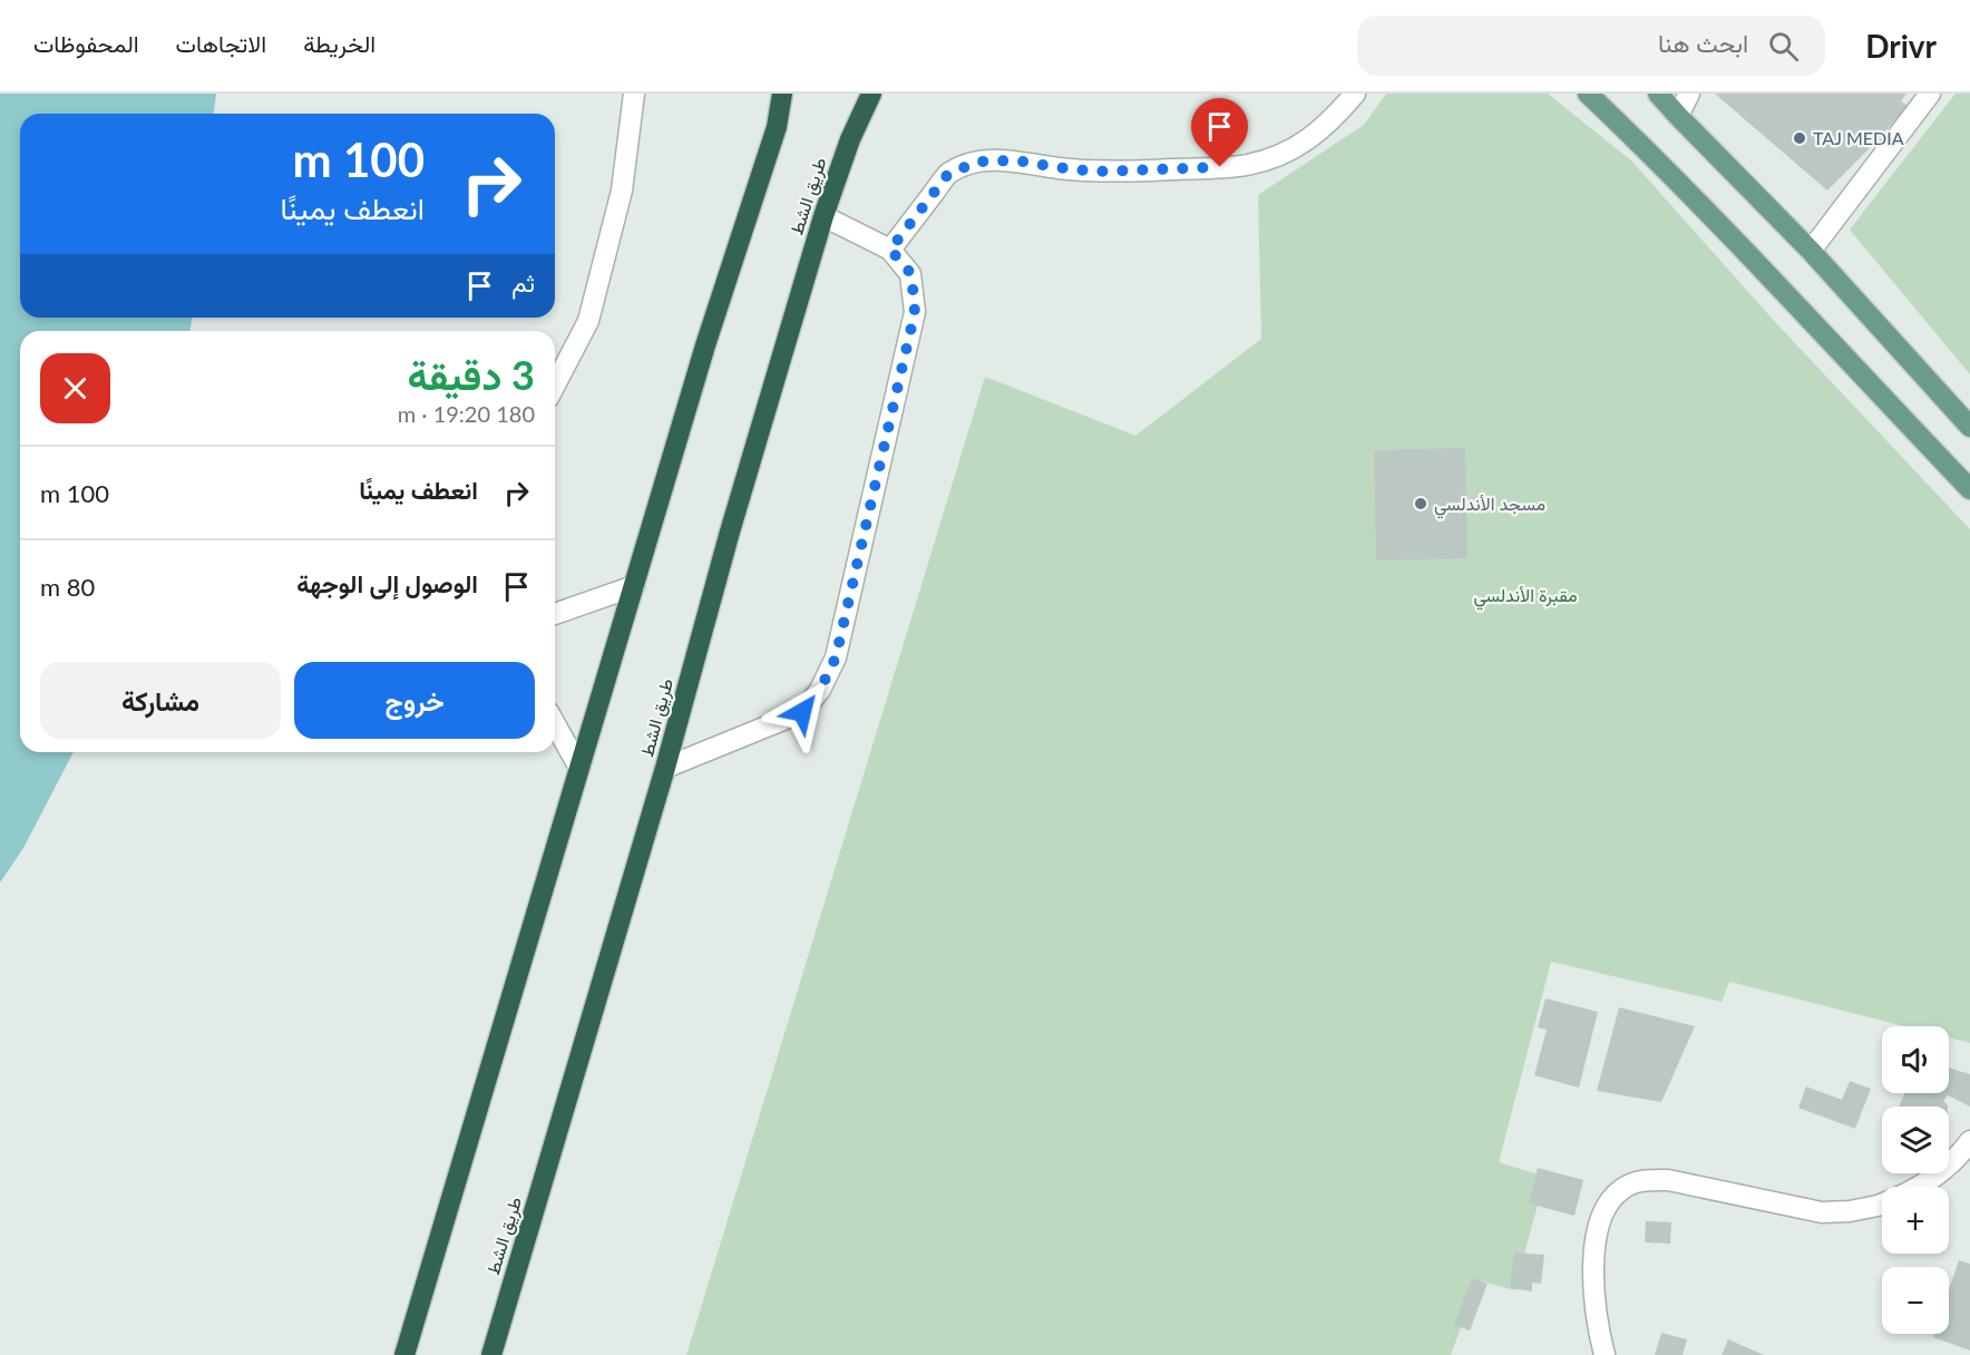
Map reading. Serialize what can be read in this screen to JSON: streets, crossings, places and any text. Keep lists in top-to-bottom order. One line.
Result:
{"streets":{"highway":["طريق الشط"]},"parks":["مقبرة الأندلسي"],"places":["TAJ MEDIA","مسجد الأندلسي"],"page":{"header":"Drivr","search":"ابحث هنا","nav":["الخريطة","الاتجاهات","المحفوظات"],"turn":["100 m","انعطف يمينًا"],"then":"ثم","heading":["3 دقيقة","180 m · 19:20"],"list":[{"name":"انعطف يمينًا","value":"100 m"},{"name":"الوصول إلى الوجهة","value":"80 m"}],"buttons":["خروج","مشاركة"],"map_buttons":["+","−"]}}
